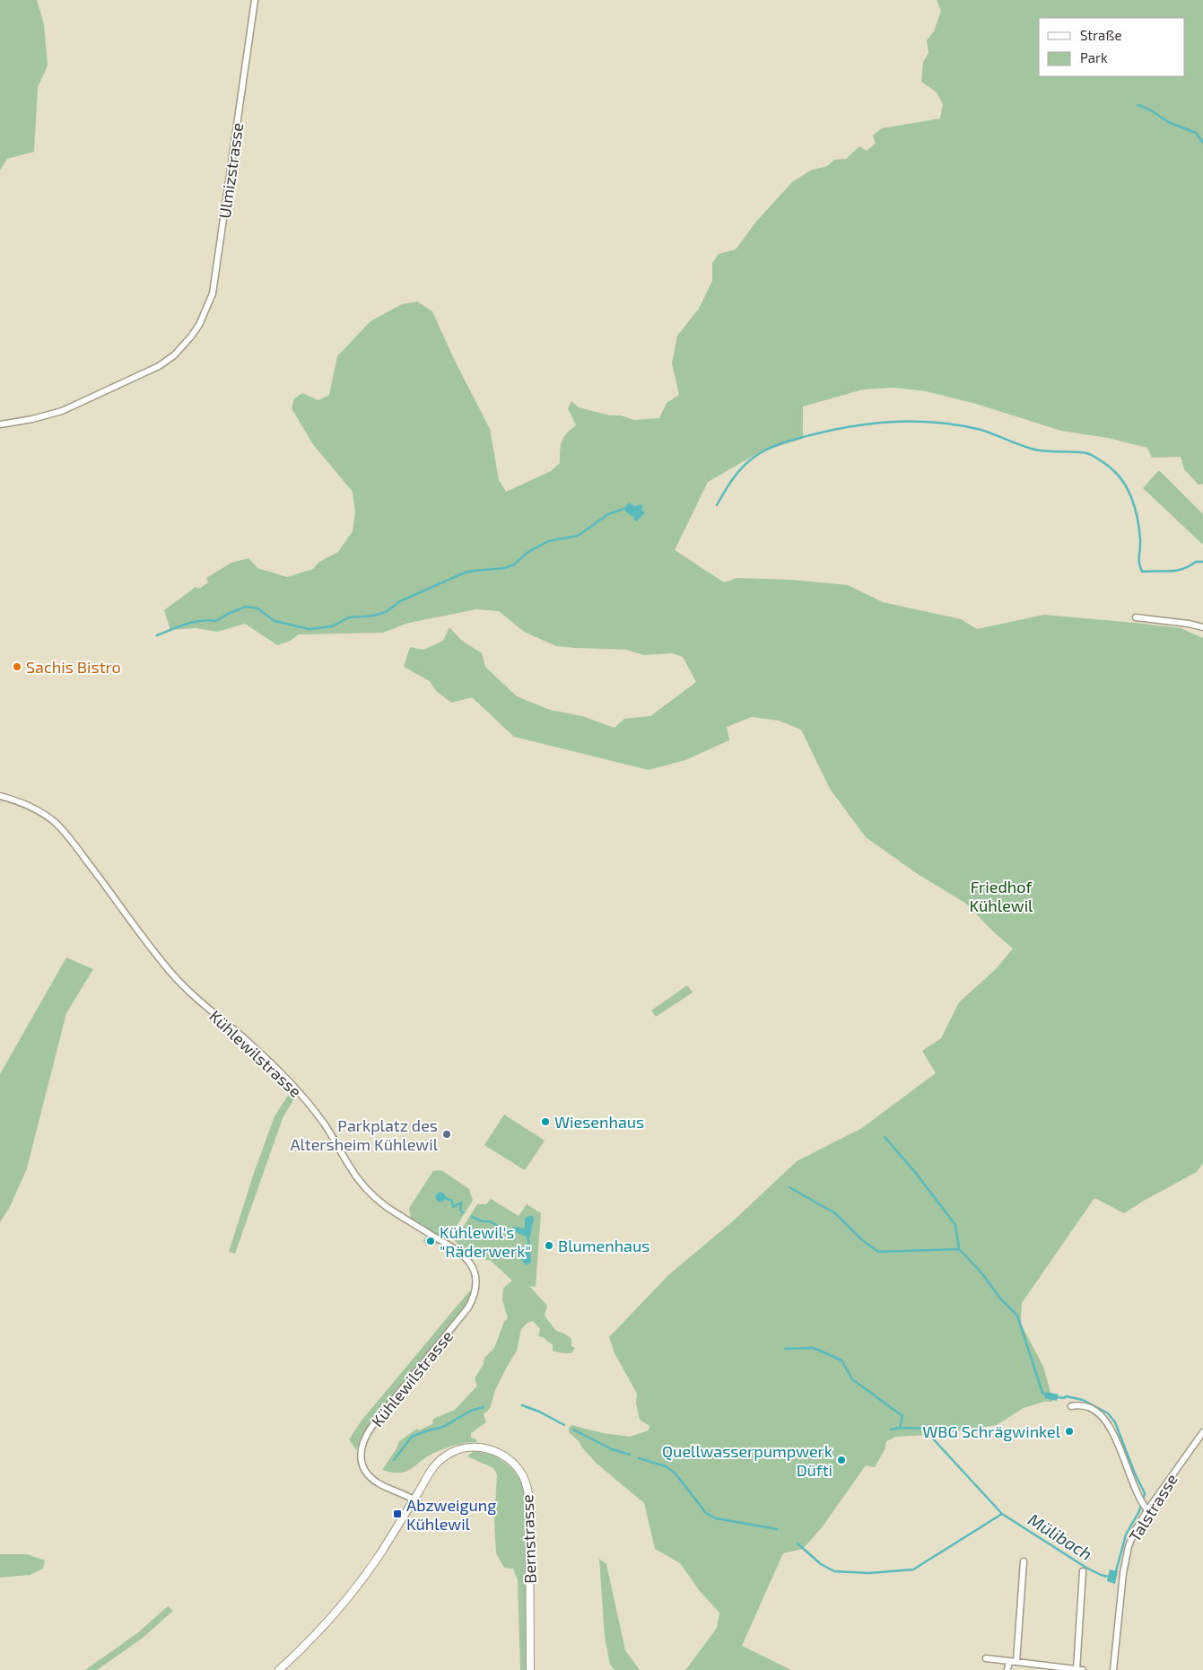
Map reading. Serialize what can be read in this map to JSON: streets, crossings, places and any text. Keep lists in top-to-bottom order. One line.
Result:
{"streets":{"street":["Ulmizstrasse","Kühlewilstrasse","Talstrasse","Bernstrasse"]},"crossings":[["Kühlewilstrasse","Bernstrasse"]],"water":["Mülibach"],"parks":["Friedhof Kühlewil"],"places":{"other":["Sachis Bistro","Wiesenhaus","Parkplatz des Altersheim Kühlewil","Kühlewil's \"Räderwerk\"","Blumenhaus","WBG Schrägwinkel","Quellwasserpumpwerk Düfti"],"transit":["Abzweigung Kühlewil"]},"legend":["Straße","Park"]}
